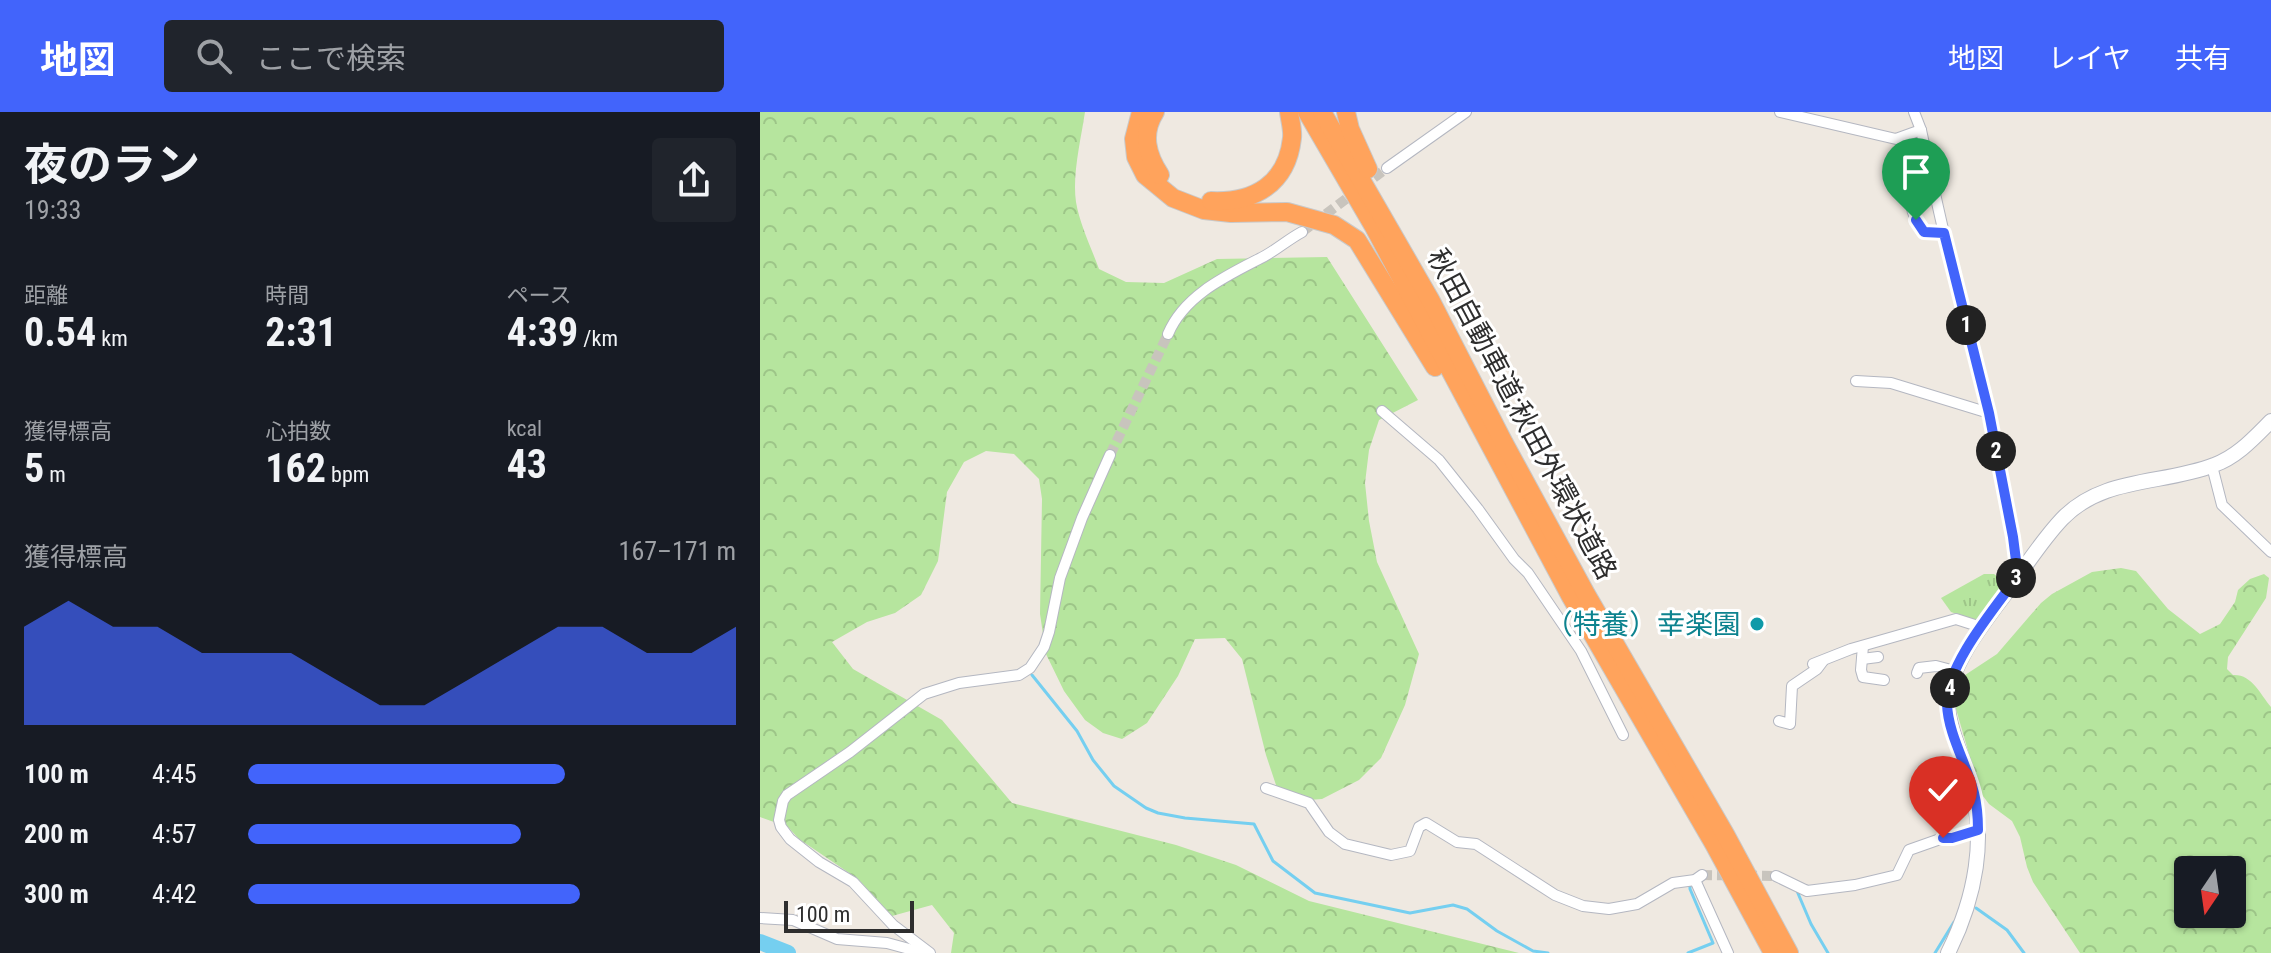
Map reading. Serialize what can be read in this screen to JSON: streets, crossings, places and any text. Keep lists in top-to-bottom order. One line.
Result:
{"streets":{"highway":["秋田自動車道;秋田外環状道路"]},"places":["（特養）幸楽園"],"scale_bar":"100 m","north":"bottom","page":{"header":"地図","search":"ここで検索","nav":["地図","レイヤ","共有"],"heading":["夜のラン","19:33"],"stats":[["距離","0.54 km"],["時間","2:31"],["ペース","4:39 /km"],["獲得標高","5 m"],["心拍数","162 bpm"],["kcal","43"]],"pins":["1","2","3","4"],"chart":["獲得標高","167–171 m"],"list":[{"name":"100 m","note":"4:45"},{"name":"200 m","note":"4:57"},{"name":"300 m","note":"4:42"}],"scale":"100 m"}}
